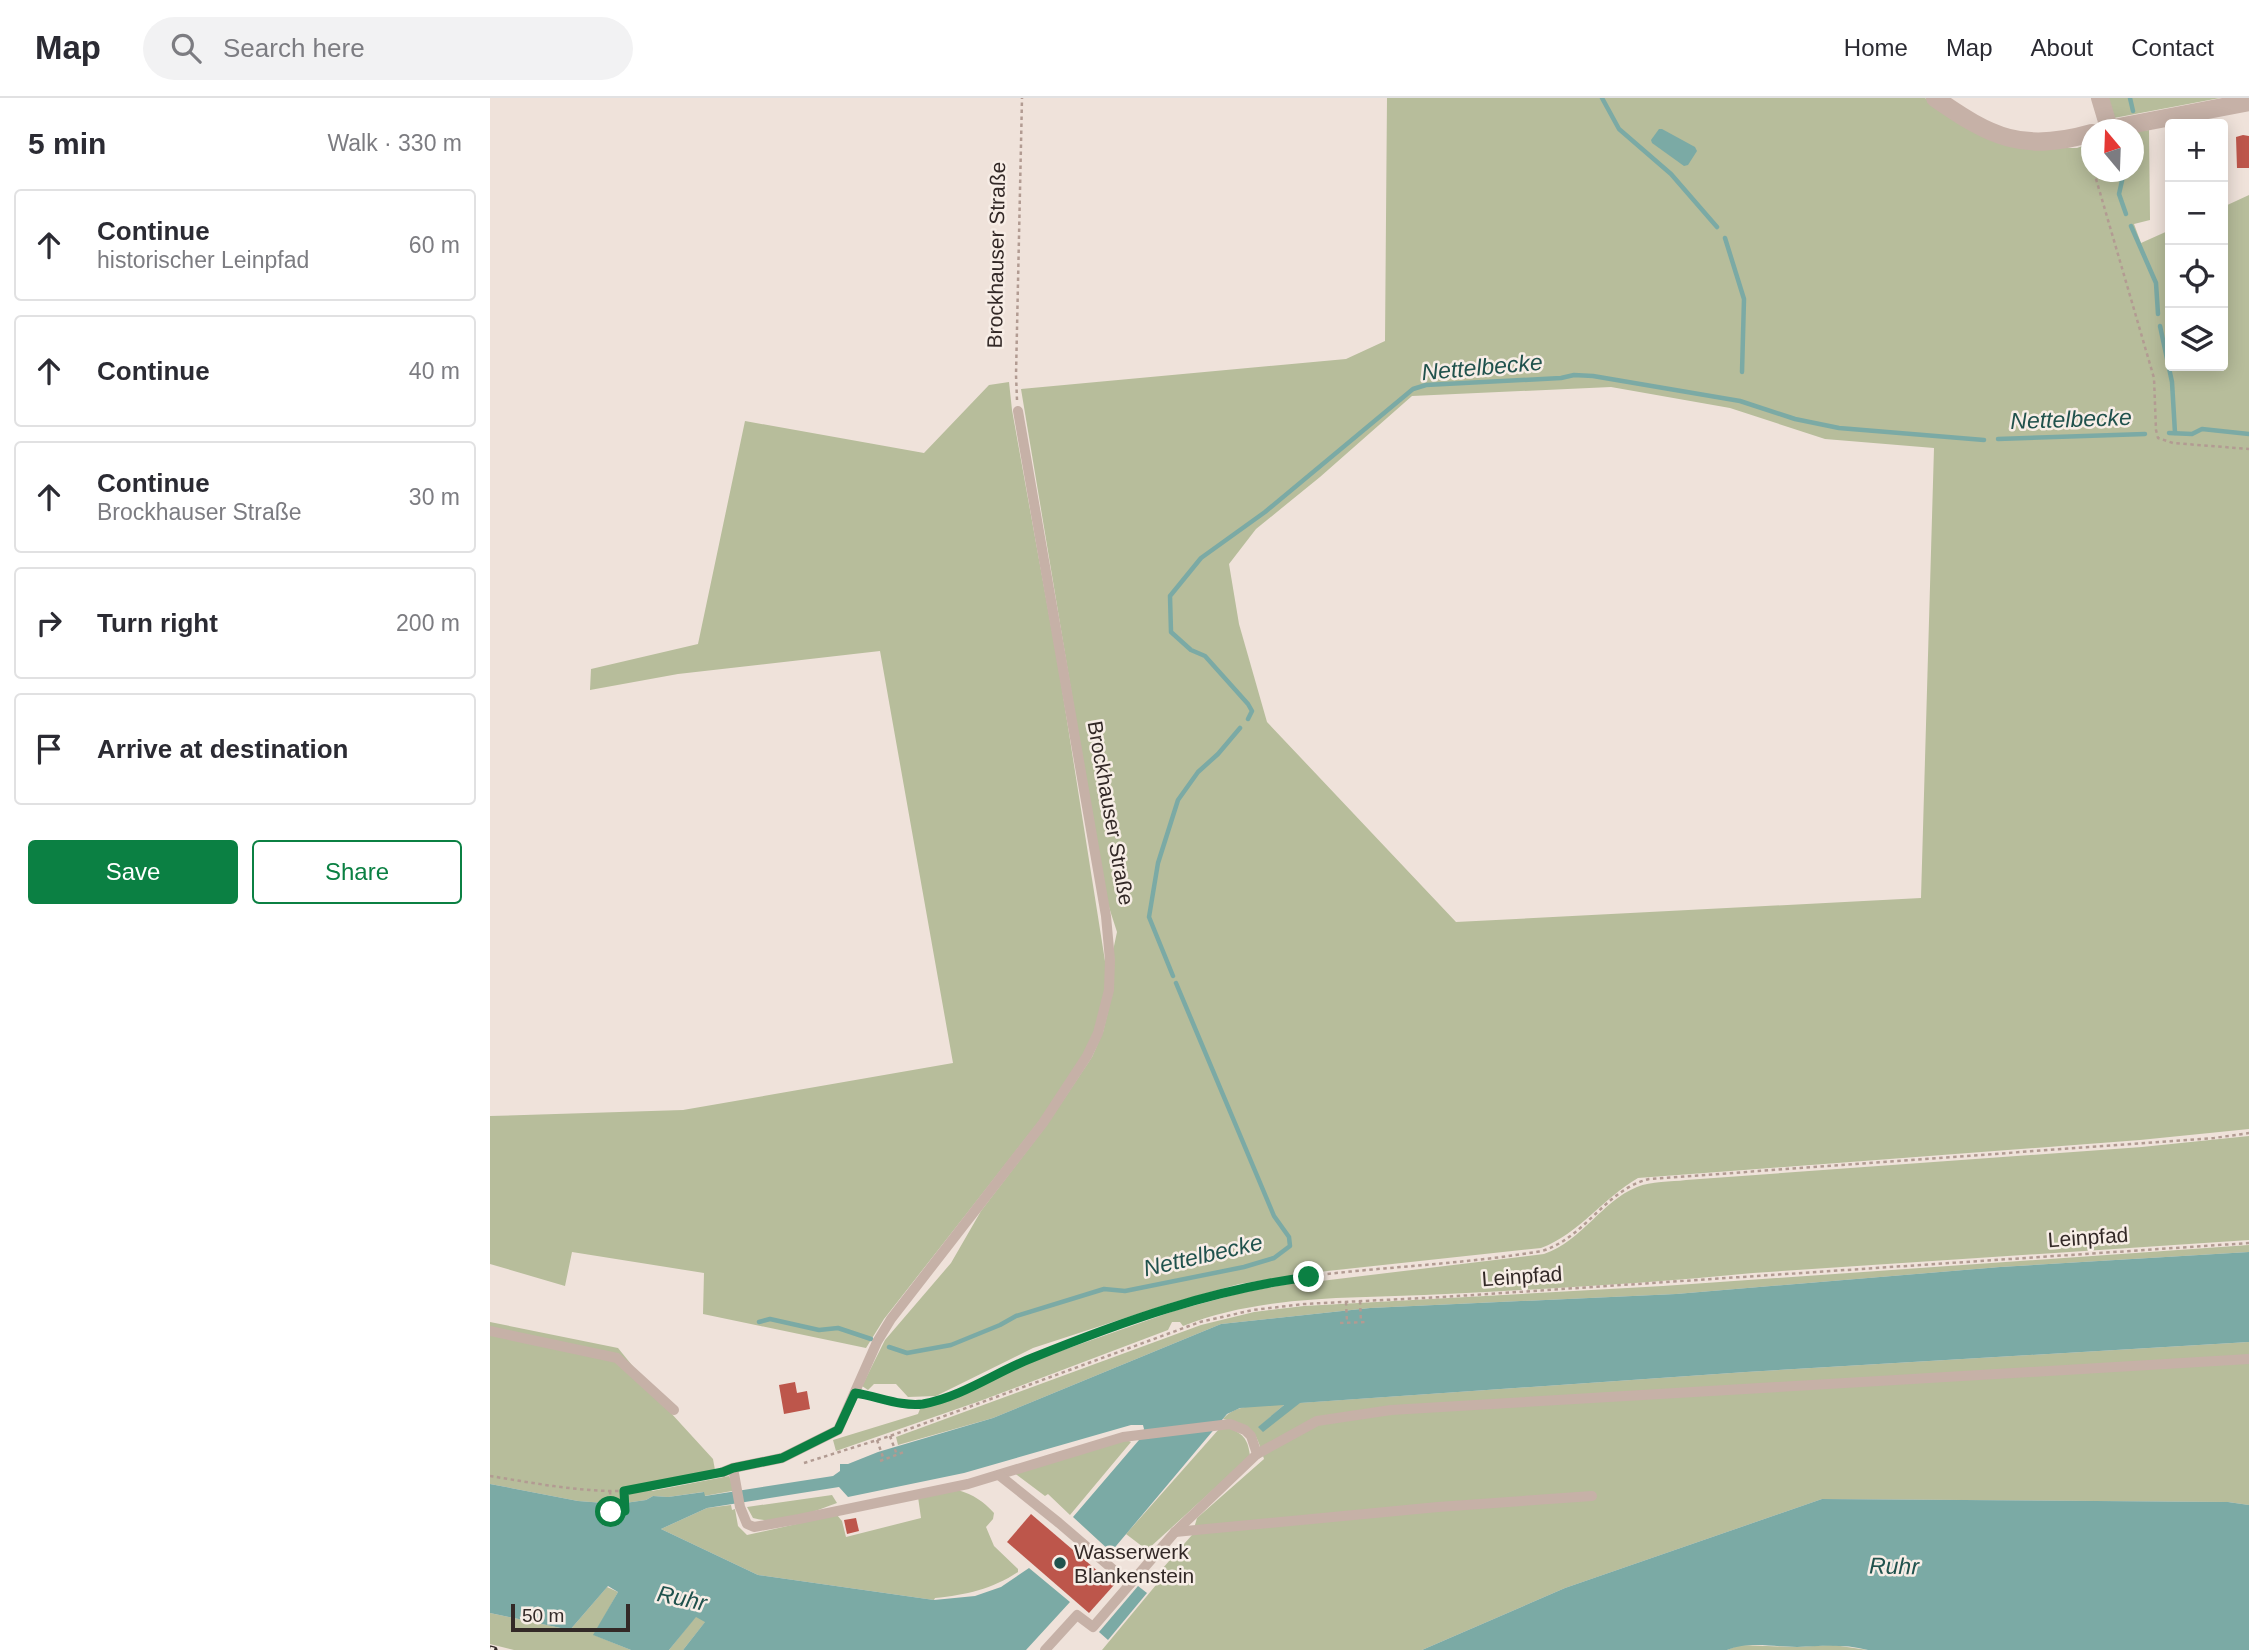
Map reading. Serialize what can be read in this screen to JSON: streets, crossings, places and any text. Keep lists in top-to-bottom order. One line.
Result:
{"streets":{"lane":["Brockhauser Straße"],"path":["Leinpfad"]},"water":["Nettelbecke","Ruhr"],"places":["Wasserwerk Blankenstein"],"scale_bar":"50 m","north":"top","page":{"header":"Map","search":"Search here","nav":["Home","Map","About","Contact"],"heading":["5 min","Walk · 330 m"],"map_buttons":["+","−"],"list":[["Continue","historischer Leinpfad","60 m"],["Continue","40 m"],["Continue","Brockhauser Straße","30 m"],["Turn right","200 m"],"Arrive at destination"],"buttons":["Save","Share"],"scale":"50 m"}}
